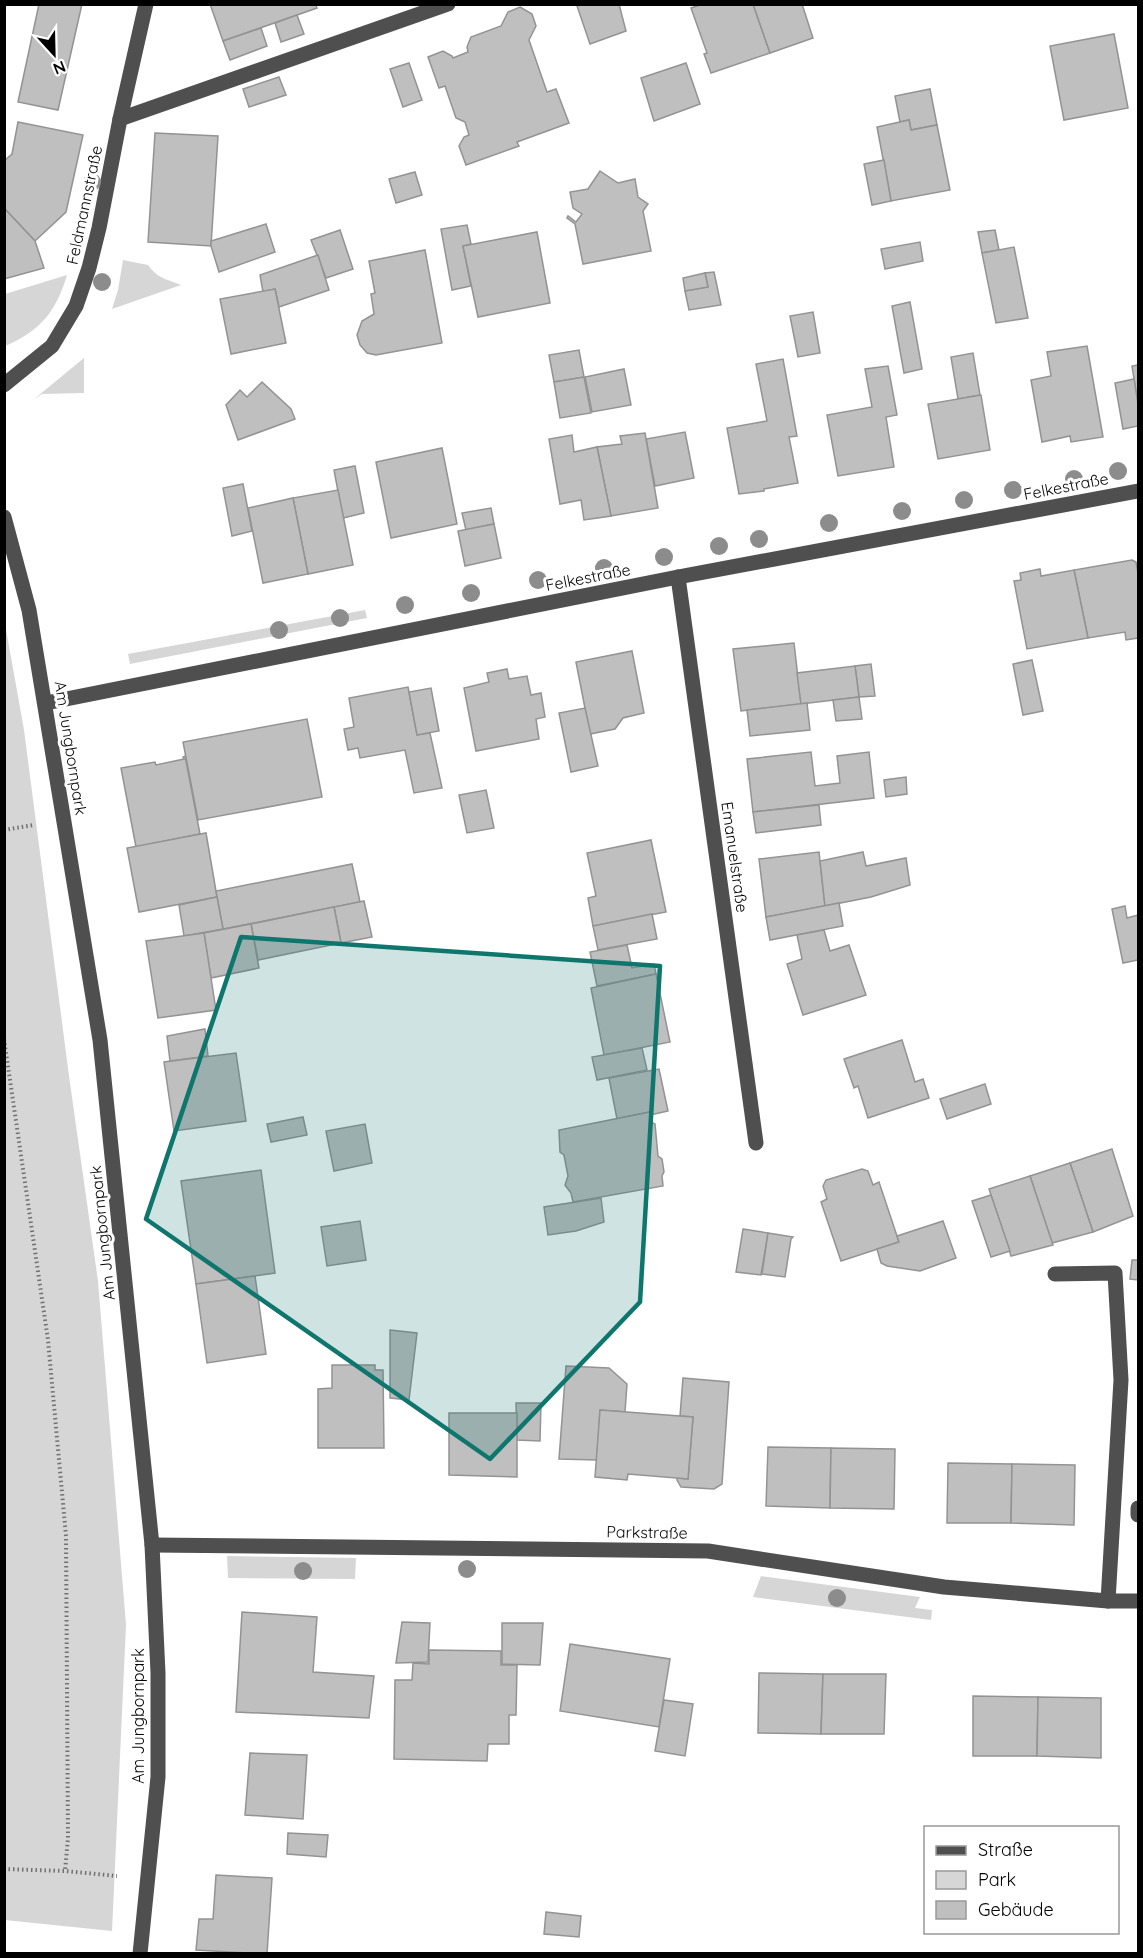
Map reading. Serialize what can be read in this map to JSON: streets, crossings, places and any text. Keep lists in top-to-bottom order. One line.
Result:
{"streets":{"street":["Feldmannstraße","Felkestraße","Am Jungbornpark","Emanuelstraße","Parkstraße"]},"crossings":[["Felkestraße","Am Jungbornpark"],["Felkestraße","Emanuelstraße"],["Am Jungbornpark","Parkstraße"]],"legend":["Straße","Park","Gebäude"],"north":"bottom"}
